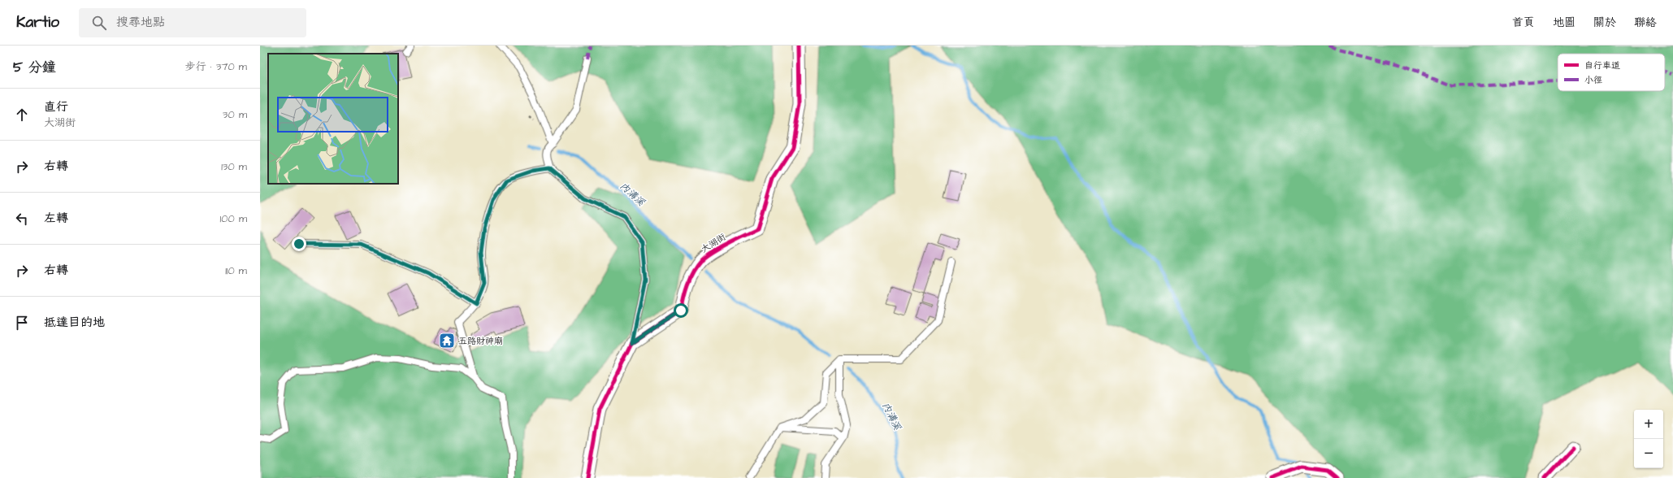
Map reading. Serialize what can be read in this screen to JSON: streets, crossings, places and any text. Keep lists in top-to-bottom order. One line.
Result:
{"streets":{"street":["大湖街"]},"water":["內溝溪"],"places":{"temple":["五路財神廟"]},"legend":["自行車道","小徑"],"page":{"header":"Kartio","search":"搜尋地點","nav":["首頁","地圖","關於","聯絡"],"heading":["5 分鐘","步行 · 370 m"],"list":[["直行","大湖街","30 m"],["右轉","130 m"],["左轉","100 m"],["右轉","110 m"],"抵達目的地"],"map_buttons":["+","−"]}}
